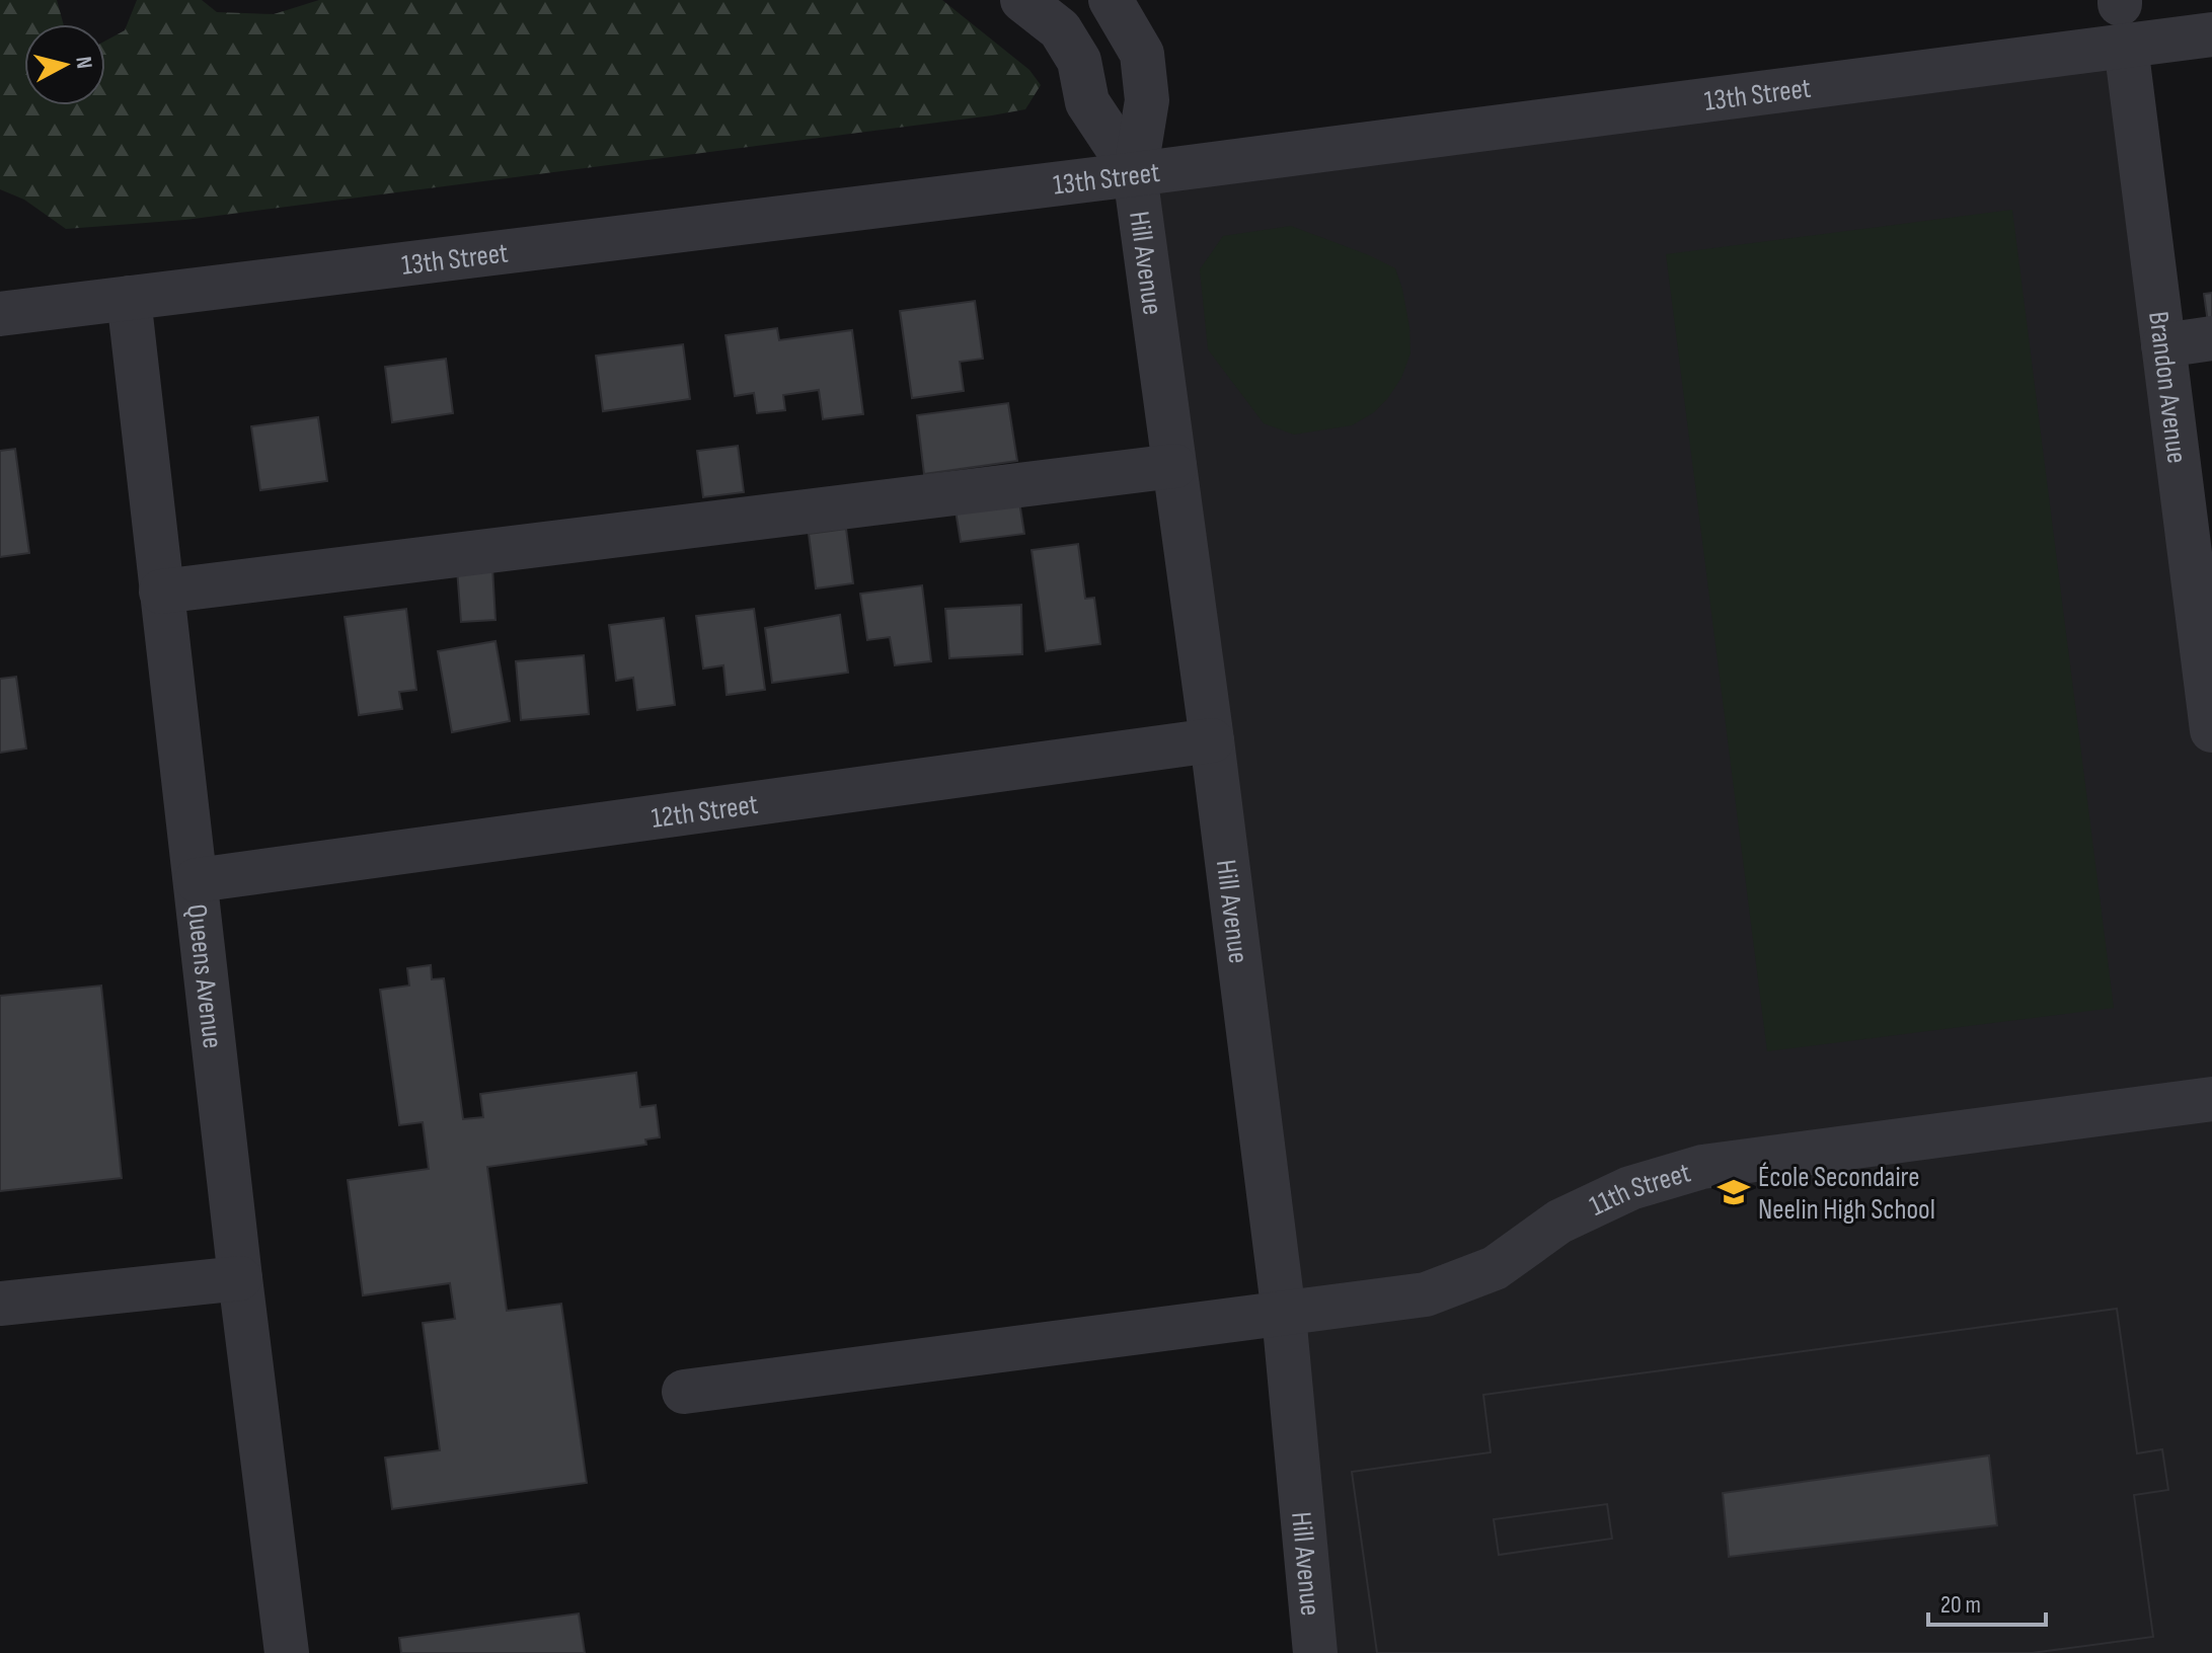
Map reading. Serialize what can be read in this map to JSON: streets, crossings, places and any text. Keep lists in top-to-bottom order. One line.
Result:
{"streets":{"street":["13th Street","Hill Avenue","Brandon Avenue","12th Street","Queens Avenue","11th Street"]},"crossings":[["13th Street","Hill Avenue"],["13th Street","Brandon Avenue"],["13th Street","Queens Avenue"],["Hill Avenue","12th Street"],["Hill Avenue","11th Street"],["12th Street","Queens Avenue"]],"places":{"school or university":["École Secondaire Neelin High School"]},"scale_bar":"20 m","north":"right"}
